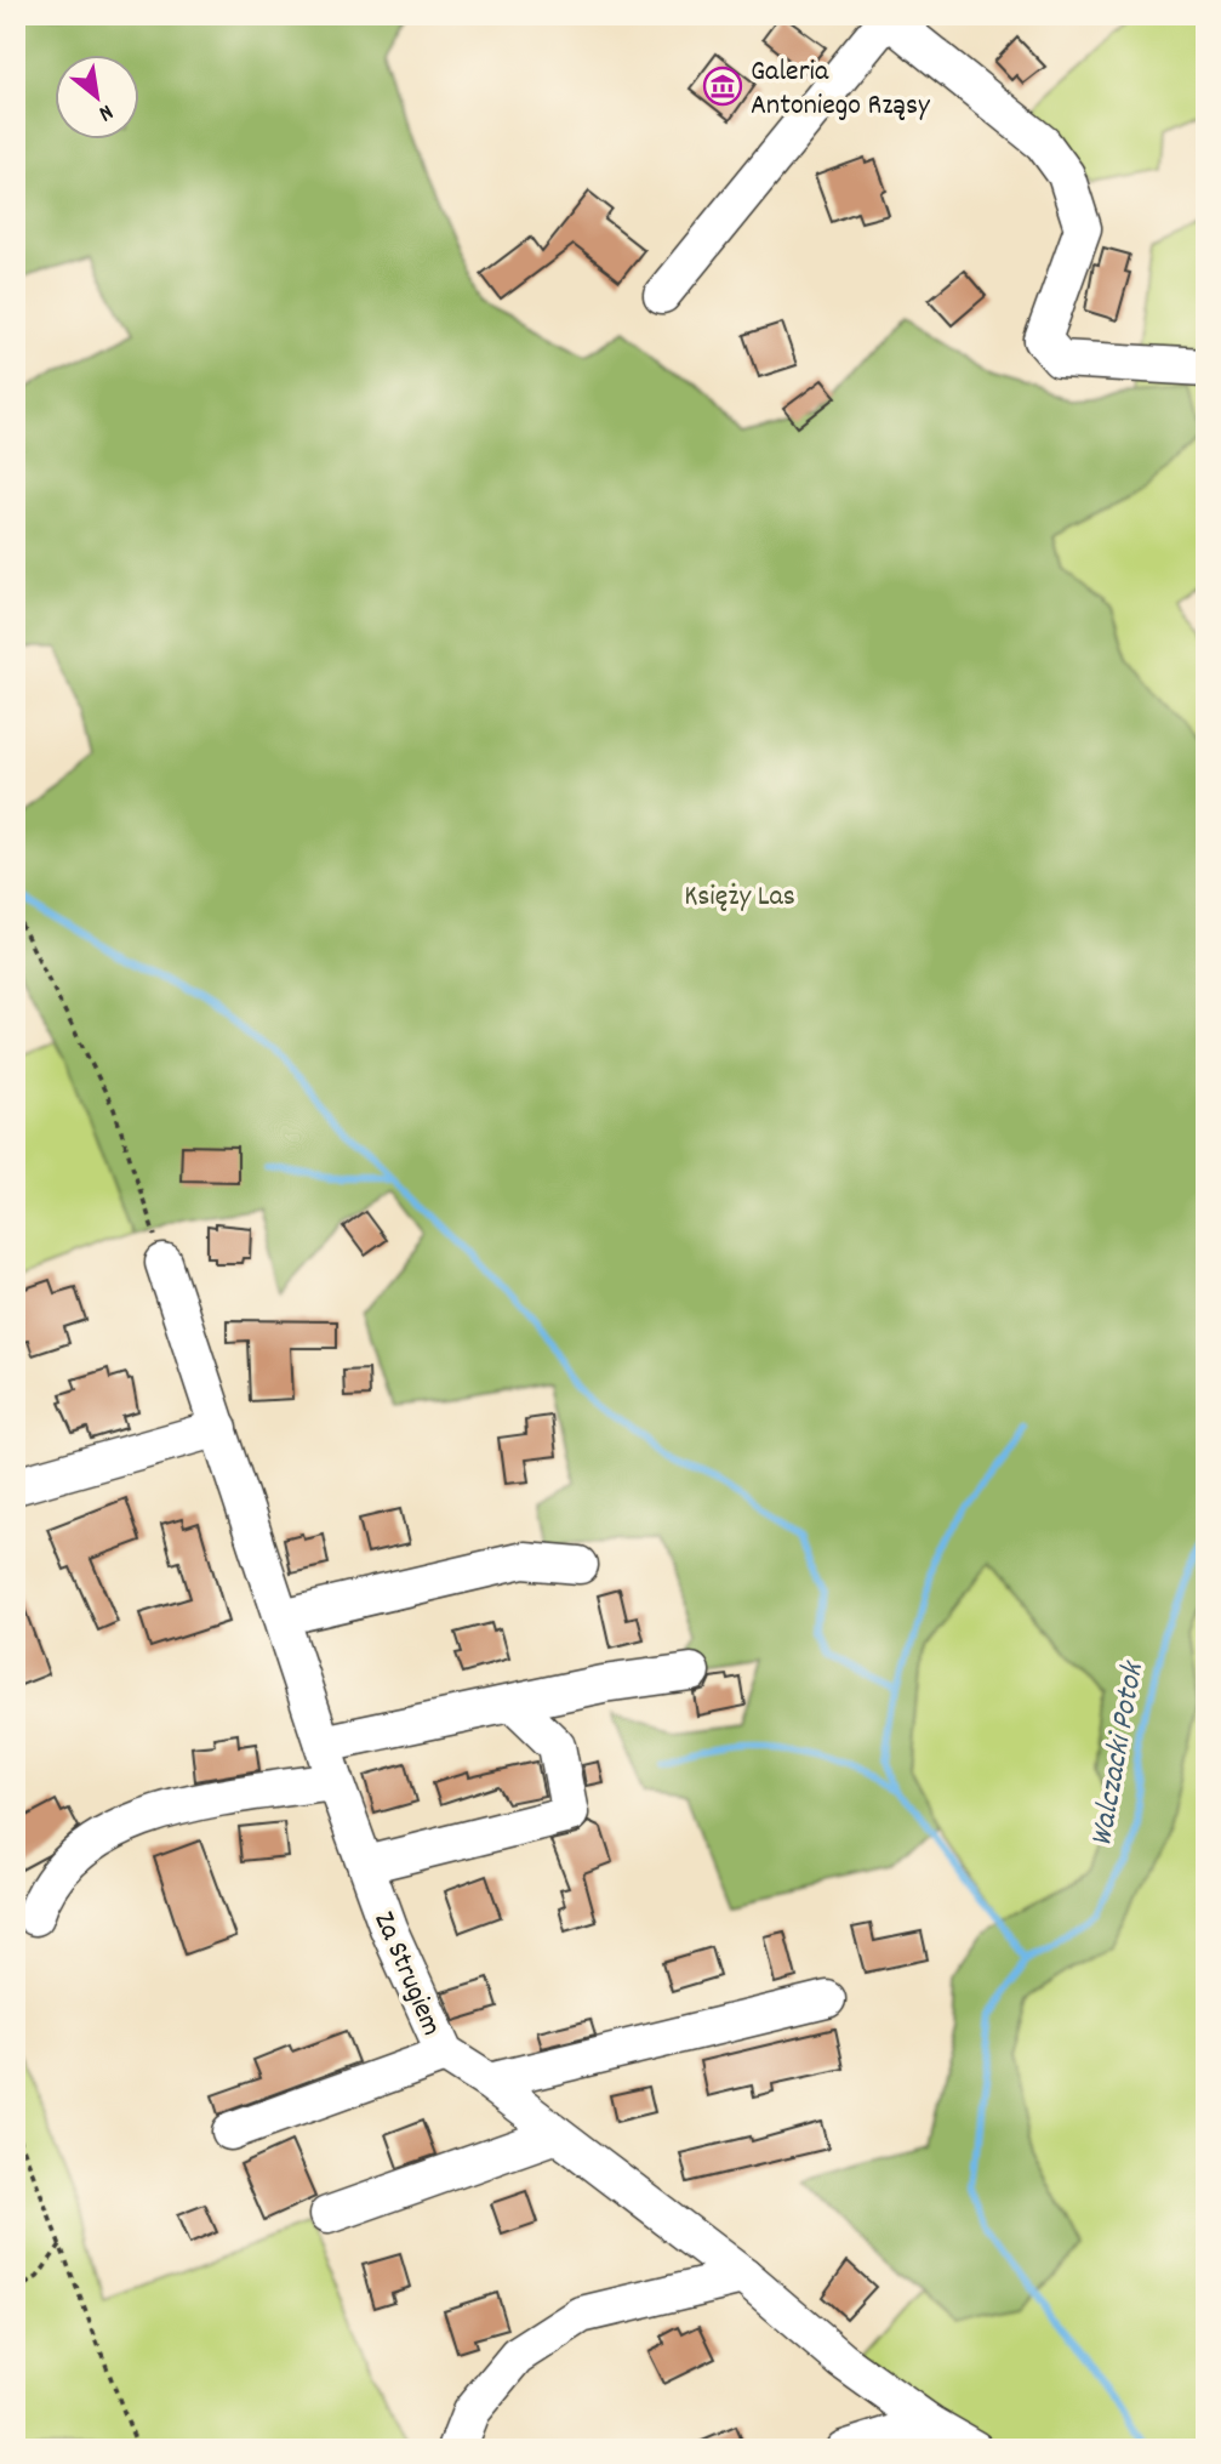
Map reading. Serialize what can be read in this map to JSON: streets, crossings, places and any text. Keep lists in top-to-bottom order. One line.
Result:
{"streets":{"street":["Za Strugiem"]},"water":["Walczacki Potok"],"parks":["Księży Las"],"places":{"museum":["Galeria Antoniego Rząsy"]},"north":"bottom right"}
